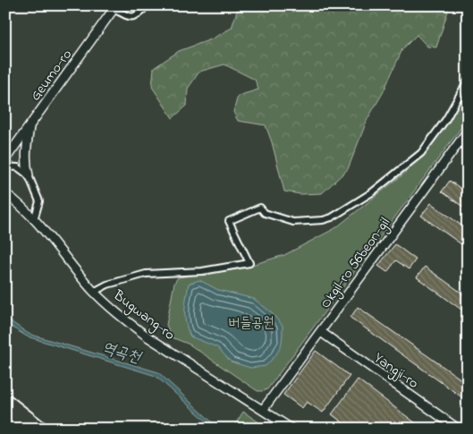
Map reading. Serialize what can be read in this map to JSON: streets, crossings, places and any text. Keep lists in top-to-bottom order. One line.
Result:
{"streets":{"main road":["Geumo-ro","Okgil-ro 56beon-gil","Bugwang-ro","Yangji-ro"]},"crossings":[["Okgil-ro 56beon-gil","Bugwang-ro"],["Okgil-ro 56beon-gil","Yangji-ro"]],"water":["역곡천"],"parks":["버들공원"]}
